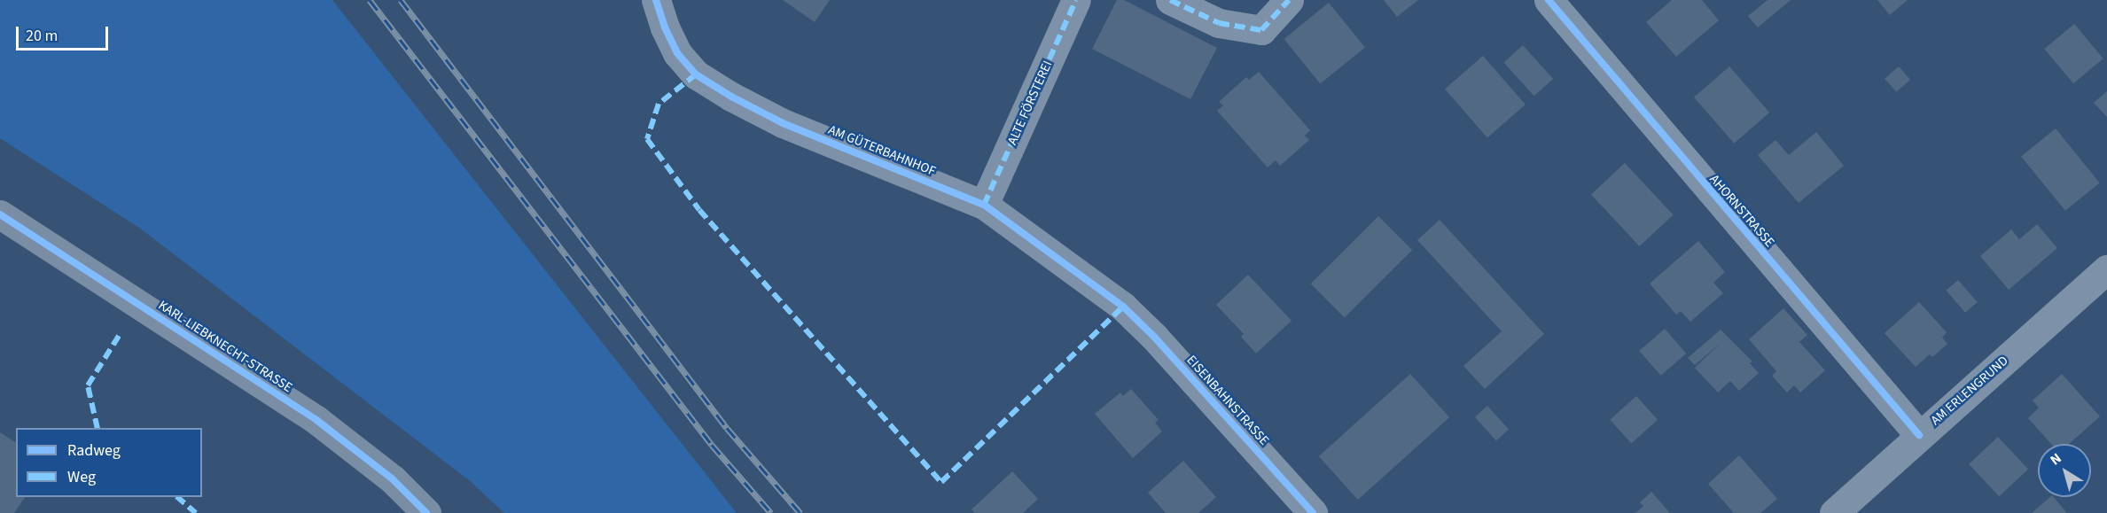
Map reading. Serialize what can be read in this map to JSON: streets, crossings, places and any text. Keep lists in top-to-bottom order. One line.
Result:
{"streets":{"street":["ALTE FÖRSTEREI","AM GÜTERBAHNHOF","AHORNSTRASSE","KARL-LIEBKNECHT-STRASSE","AM ERLENGRUND","EISENBAHNSTRASSE"]},"crossings":[["ALTE FÖRSTEREI","AM GÜTERBAHNHOF"],["AM GÜTERBAHNHOF","EISENBAHNSTRASSE"],["AHORNSTRASSE","AM ERLENGRUND"]],"legend":["Radweg","Weg"],"scale_bar":"20 m","north":"top left"}
